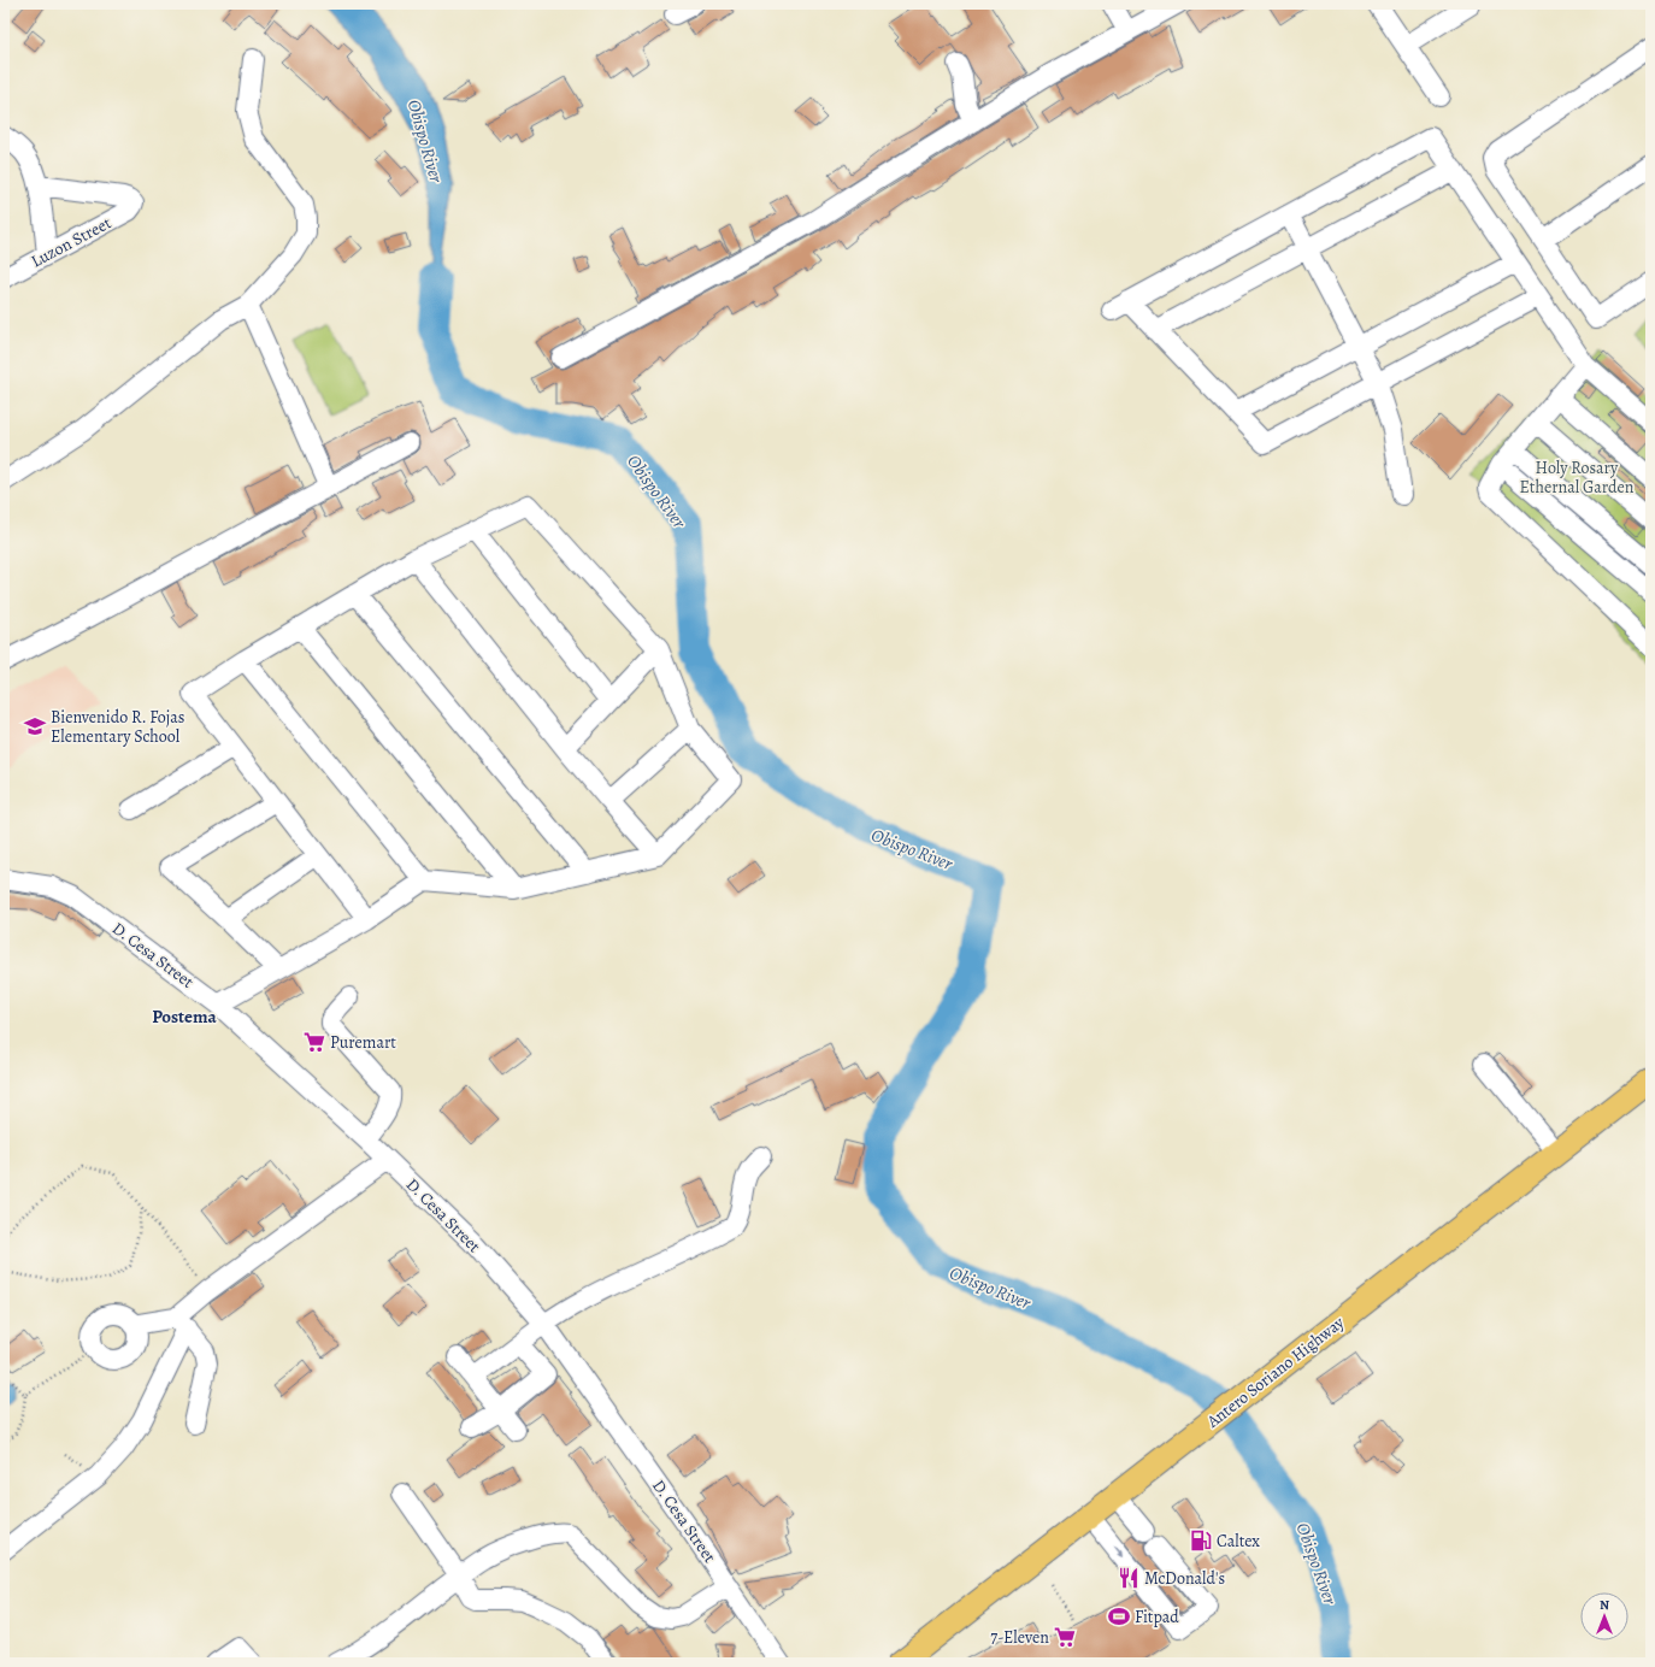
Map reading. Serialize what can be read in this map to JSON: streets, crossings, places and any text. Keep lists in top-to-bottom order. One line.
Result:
{"streets":{"main road":["Antero Soriano Highway"],"street":["Luzon Street","D. Cesa Street"]},"districts":["Postema"],"water":["Obispo River"],"parks":["Holy Rosary Ethernal Garden"],"places":{"school or university":["Bienvenido R. Fojas Elementary School"],"supermarket":["Puremart","7-Eleven"],"fuel station":["Caltex"],"restaurant":["McDonald's"],"sports":["Fitpad"]},"north":"top"}
